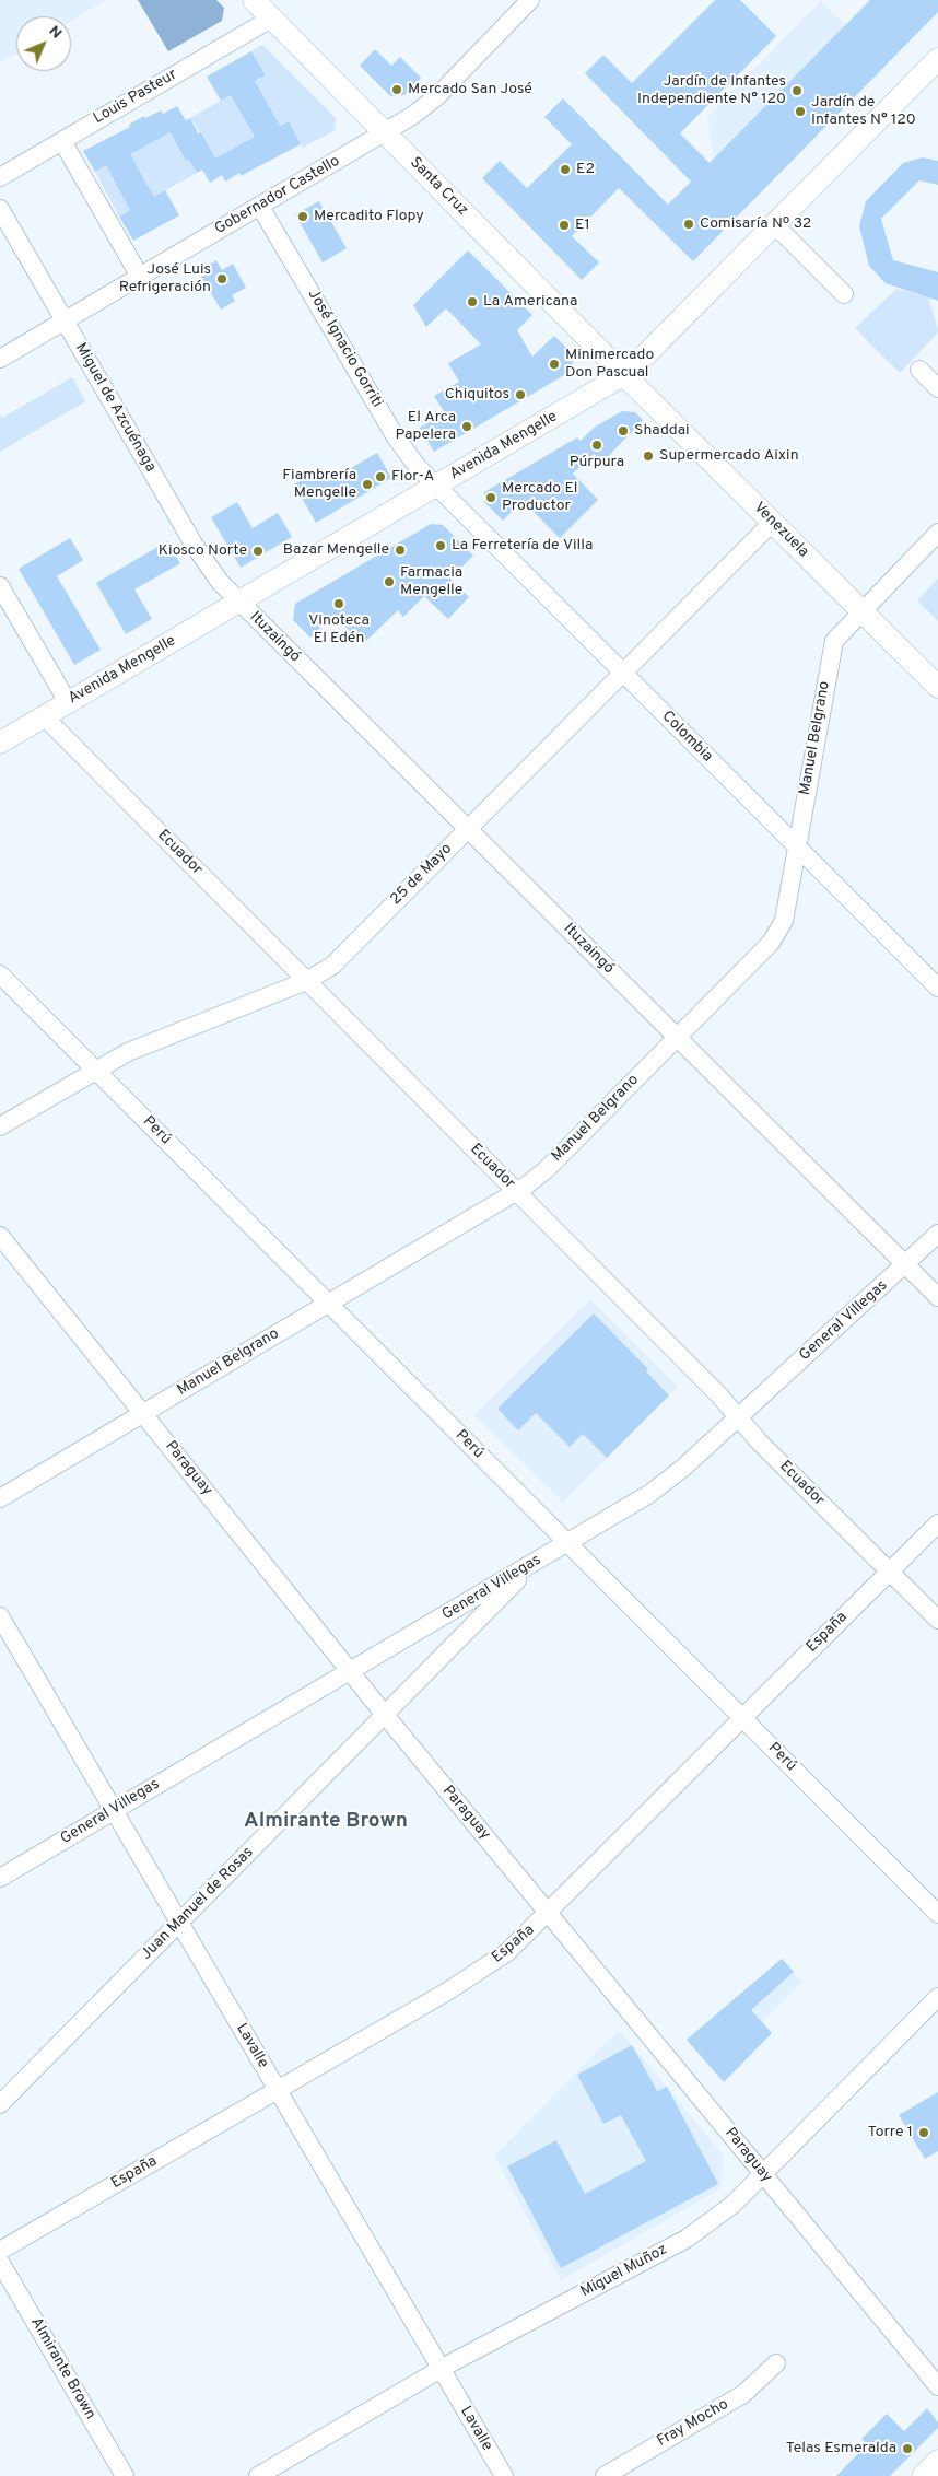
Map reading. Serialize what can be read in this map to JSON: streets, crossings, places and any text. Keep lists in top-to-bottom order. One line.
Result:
{"streets":{"main road":["Santa Cruz","Avenida Mengelle","Venezuela"],"street":["Louis Pasteur","Gobernador Castello","José Ignacio Gorriti","Miguel de Azcuénaga","Ituzaingó","Colombia","Manuel Belgrano","Ecuador","25 de Mayo","Perú","General Villegas","Paraguay","España","Juan Manuel de Rosas","Lavalle","Miguel Muñoz","Almirante Brown","Fray Mocho"]},"crossings":[["Louis Pasteur","Santa Cruz"],["Santa Cruz","Gobernador Castello"],["Santa Cruz","Avenida Mengelle"],["Santa Cruz","Venezuela"],["Gobernador Castello","José Ignacio Gorriti"],["Gobernador Castello","Miguel de Azcuénaga"],["José Ignacio Gorriti","Avenida Mengelle"],["José Ignacio Gorriti","Colombia"],["Miguel de Azcuénaga","Avenida Mengelle"],["Miguel de Azcuénaga","Ituzaingó"],["Avenida Mengelle","Venezuela"],["Avenida Mengelle","Ituzaingó"],["Avenida Mengelle","Colombia"],["Avenida Mengelle","Ecuador"],["Venezuela","Manuel Belgrano"],["Venezuela","25 de Mayo"],["Ituzaingó","Manuel Belgrano"],["Ituzaingó","25 de Mayo"],["Ituzaingó","General Villegas"],["Colombia","Manuel Belgrano"],["Colombia","25 de Mayo"],["Manuel Belgrano","Ecuador"],["Manuel Belgrano","Perú"],["Manuel Belgrano","Paraguay"],["Ecuador","25 de Mayo"],["Ecuador","General Villegas"],["Ecuador","España"],["25 de Mayo","Perú"],["Perú","General Villegas"],["Perú","España"],["General Villegas","Paraguay"],["General Villegas","Juan Manuel de Rosas"],["General Villegas","Lavalle"],["Paraguay","España"],["Paraguay","Juan Manuel de Rosas"],["Paraguay","Miguel Muñoz"],["España","Lavalle"],["Juan Manuel de Rosas","Lavalle"],["Lavalle","Miguel Muñoz"]],"districts":["Almirante Brown"],"places":["Mercado San José","Jardín de Infantes Independiente N° 120","Jardín de Infantes N° 120","E2","Mercadito Flopy","Comisaría Nº 32","E1","José Luis Refrigeración","La Americana","Minimercado Don Pascual","Chiquitos","El Arca Papelera","Shaddai","Púrpura","Supermercado Aixin","Flor-A","Fiambrería Mengelle","Mercado El Productor","La Ferretería de Villa","Bazar Mengelle","Kiosco Norte","Farmacia Mengelle","Vinoteca El Edén","Torre 1","Telas Esmeralda"],"north":"top right"}
